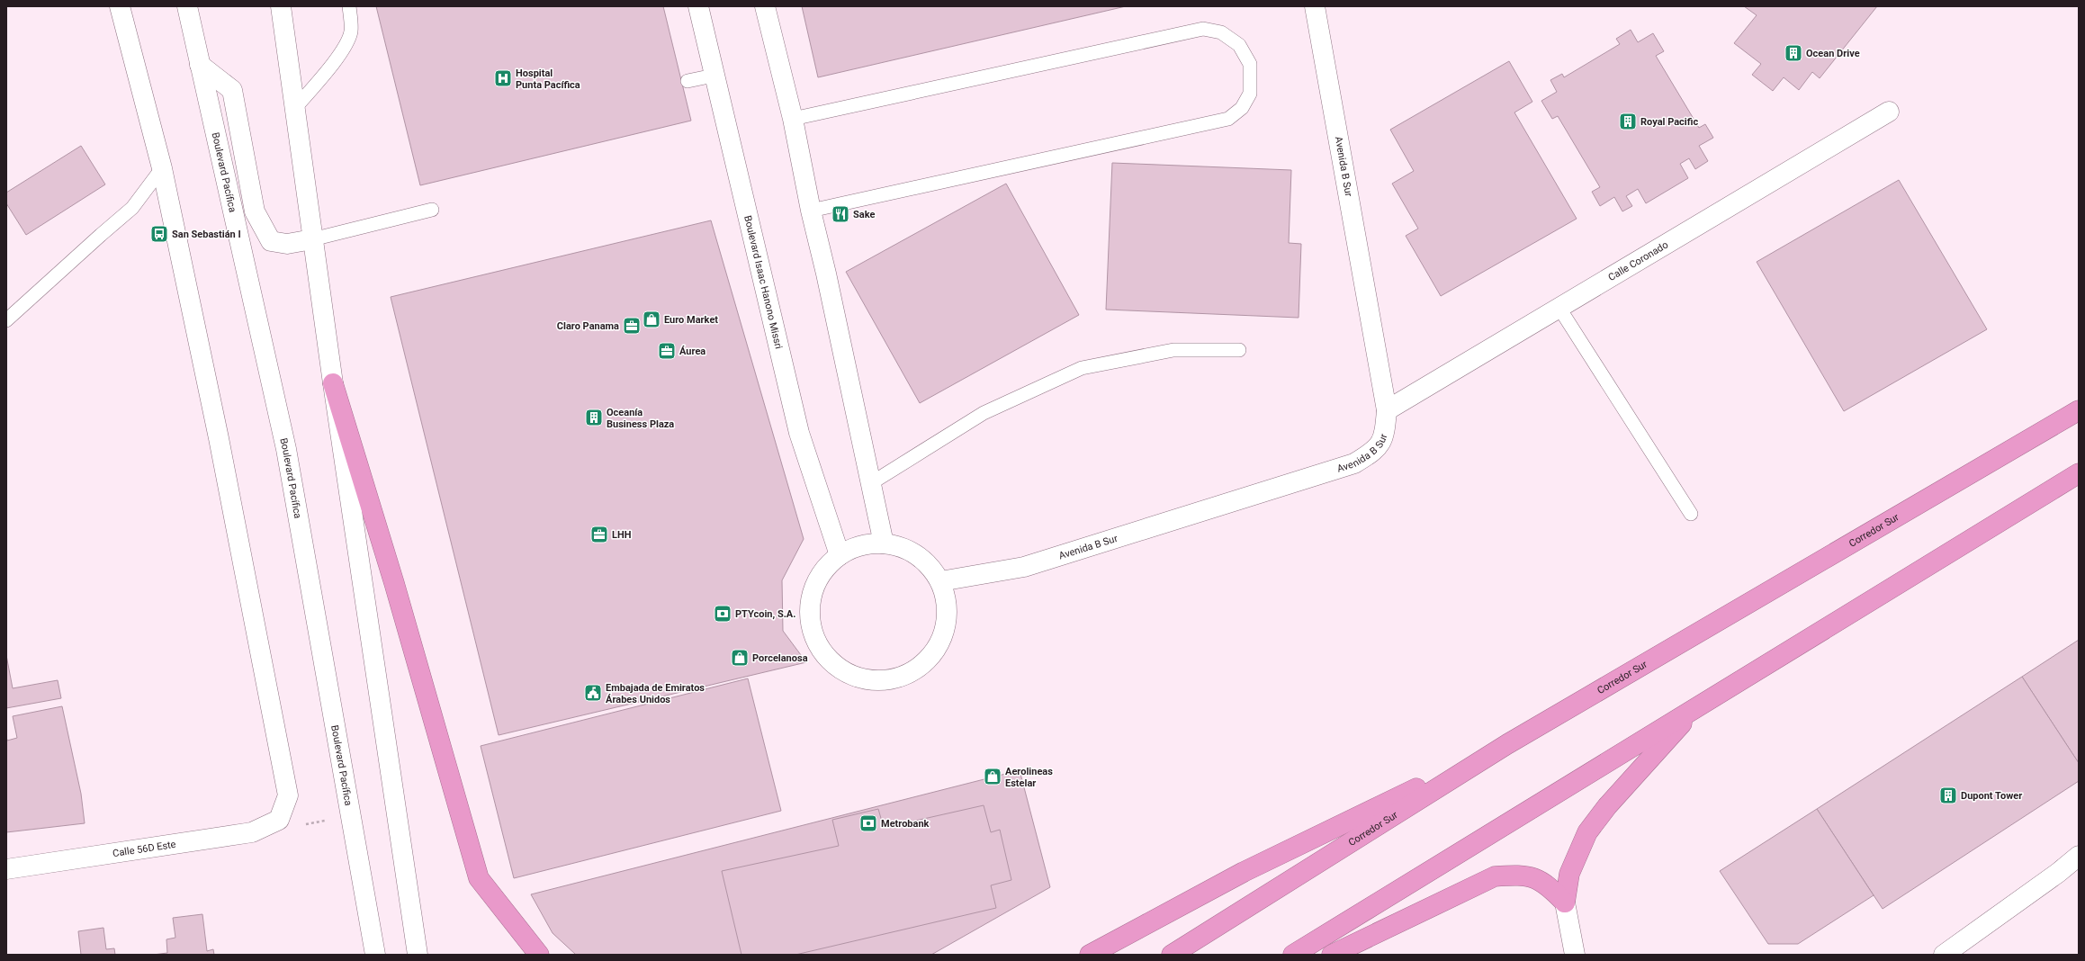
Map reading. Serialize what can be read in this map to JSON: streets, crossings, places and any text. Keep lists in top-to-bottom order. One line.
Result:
{"streets":{"highway":["Corredor Sur"],"street":["Avenida B Sur","Boulevard Pacífica","Calle Coronado","Boulevard Isaac Hanono Missri","Calle 56D Este"]},"crossings":[["Avenida B Sur","Calle Coronado"]],"places":{"building":["Ocean Drive","Royal Pacific","Oceanía Business Plaza","Dupont Tower"],"hospital":["Hospital Punta Pacífica"],"restaurant":["Sake"],"bus stop":["San Sebastián I"],"shop":["Euro Market","Porcelanosa","Aerolineas Estelar"],"office":["Claro Panama","Áurea","LHH"],"bank":["PTYcoin, S.A.","Metrobank"],"public building":["Embajada de Emiratos Árabes Unidos"]}}
